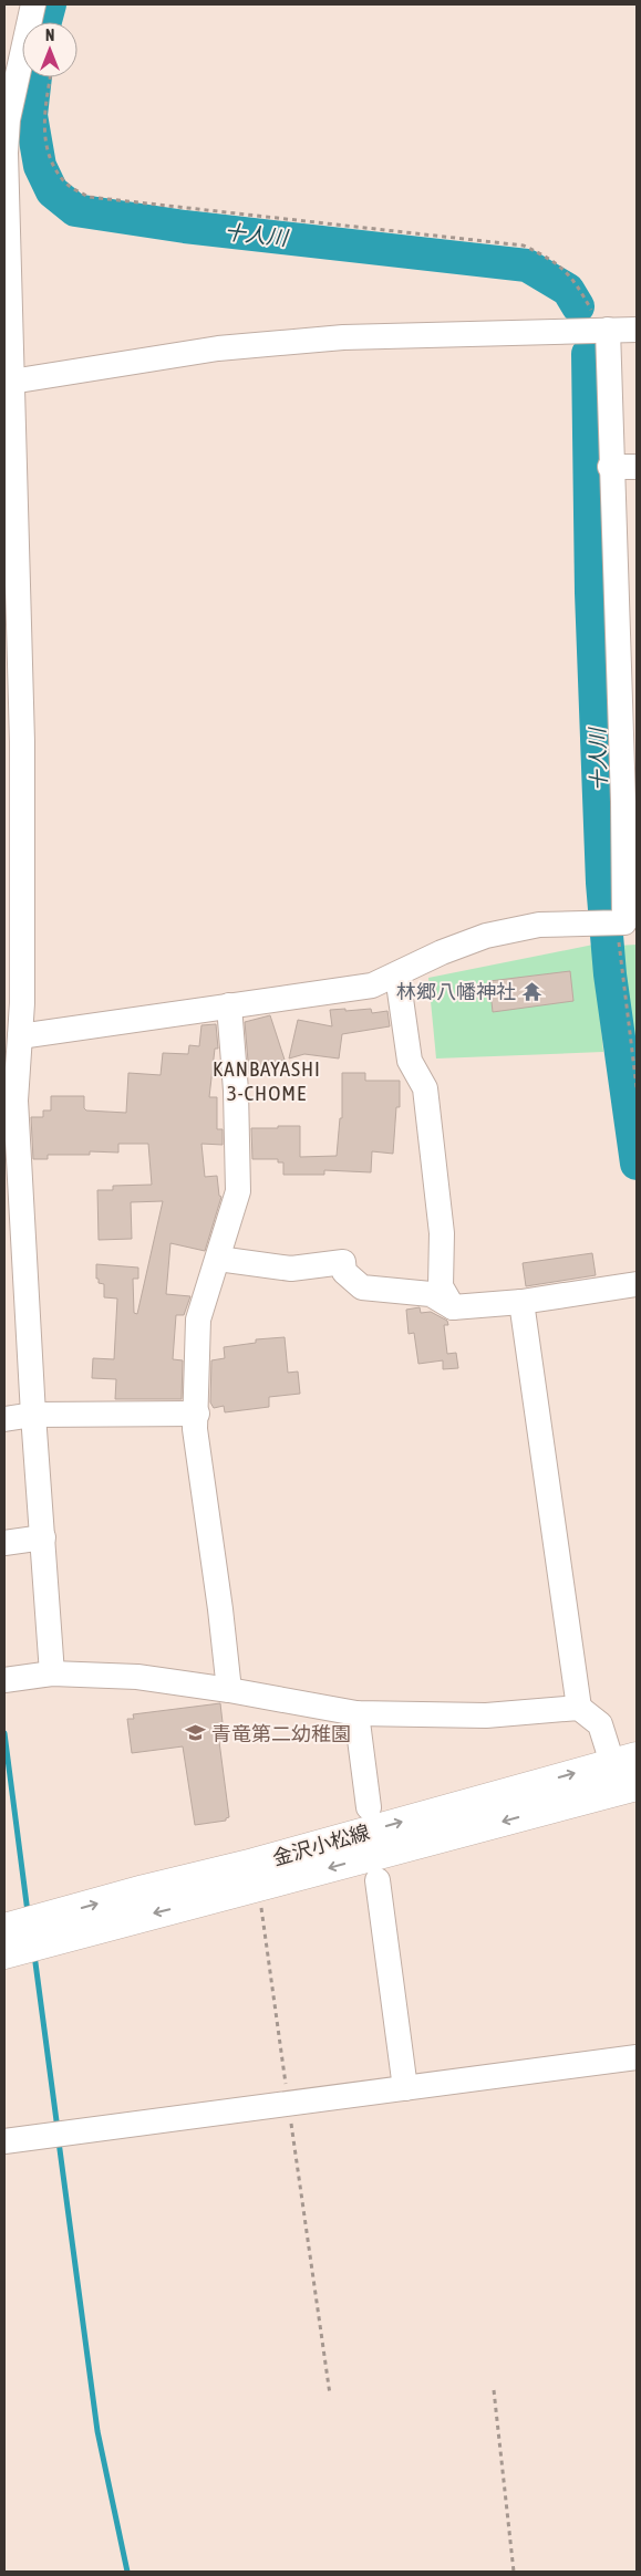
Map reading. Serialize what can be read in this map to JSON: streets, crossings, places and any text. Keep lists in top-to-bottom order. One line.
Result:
{"streets":{"main road":["金沢小松線"]},"districts":["KANBAYASHI 3-CHOME"],"water":["十人川"],"places":{"temple":["林郷八幡神社"],"school or university":["青竜第二幼稚園"]},"north":"top"}
